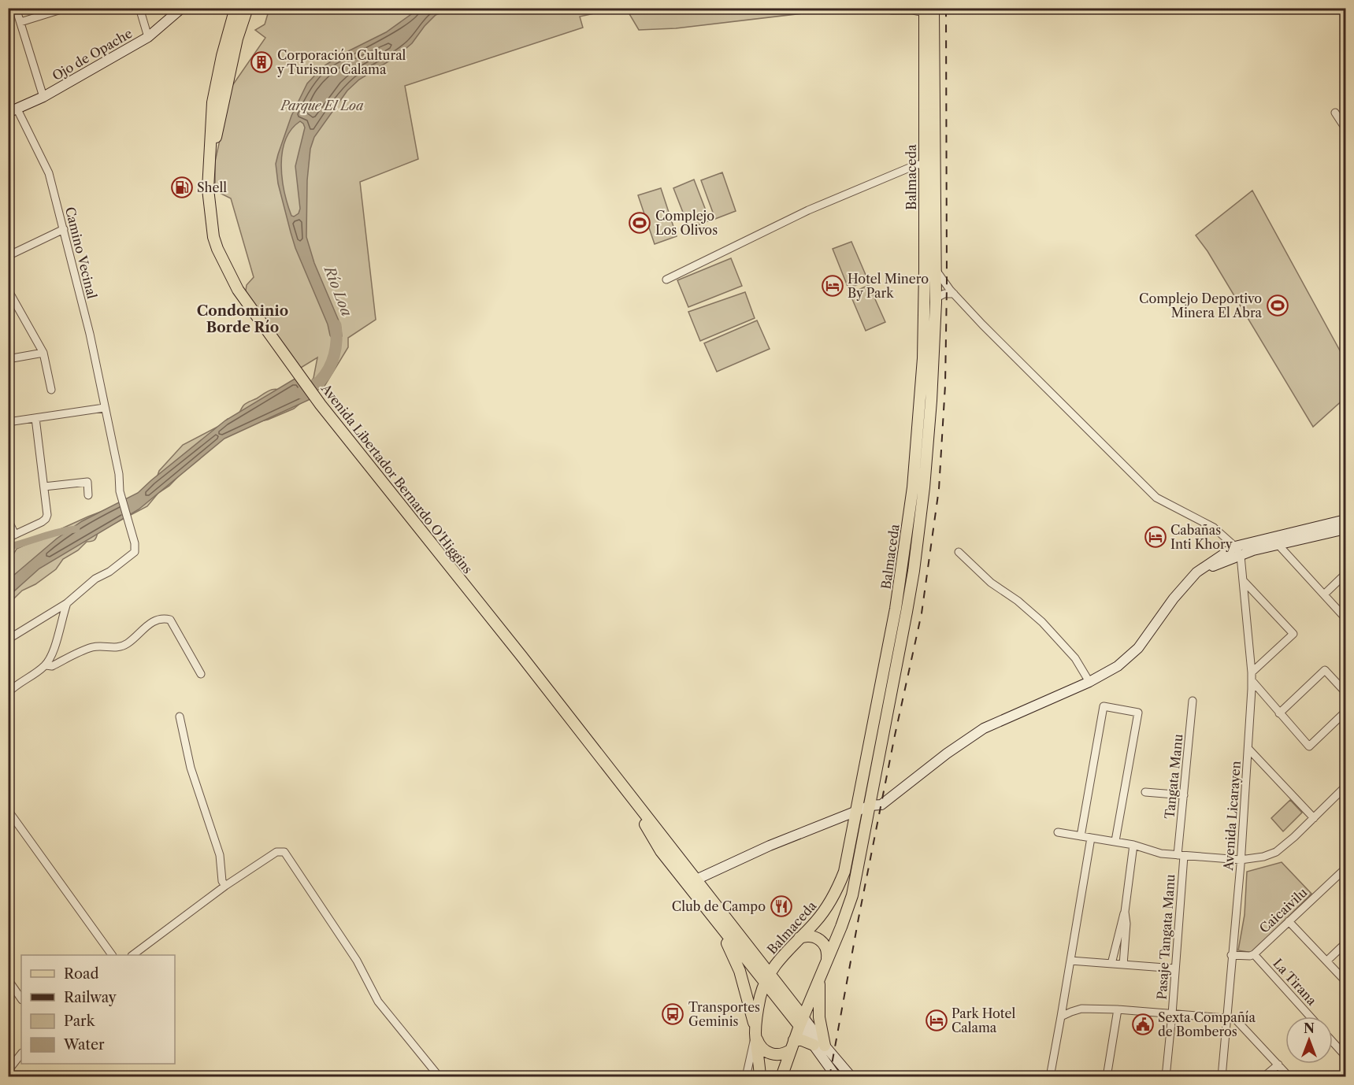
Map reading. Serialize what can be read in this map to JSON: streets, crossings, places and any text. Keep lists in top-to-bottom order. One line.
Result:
{"streets":{"main road":["Balmaceda","Avenida Libertador Bernardo O'Higgins"],"street":["Ojo de Opache","Camino Vecinal","Tangata Manu","Avenida Licarayen","Caicaivilu","Pasaje Tangata Manu","La Tirana"]},"crossings":[["Ojo de Opache","Camino Vecinal"],["Balmaceda","Avenida Libertador Bernardo O'Higgins"],["Tangata Manu","Pasaje Tangata Manu"],["Caicaivilu","La Tirana"]],"districts":["Condominio Borde Río"],"water":["Río Loa"],"parks":["Parque El Loa"],"places":{"building":["Corporación Cultural y Turismo Calama"],"fuel station":["Shell"],"sports":["Complejo Los Olivos","Complejo Deportivo Minera El Abra"],"hotel":["Hotel Minero By Park","Cabañas Inti Khory","Park Hotel Calama"],"restaurant":["Club de Campo"],"bus stop":["Transportes Geminis"],"public building":["Sexta Compañía de Bomberos"]},"legend":["Road","Railway","Park","Water"],"north":"top"}
